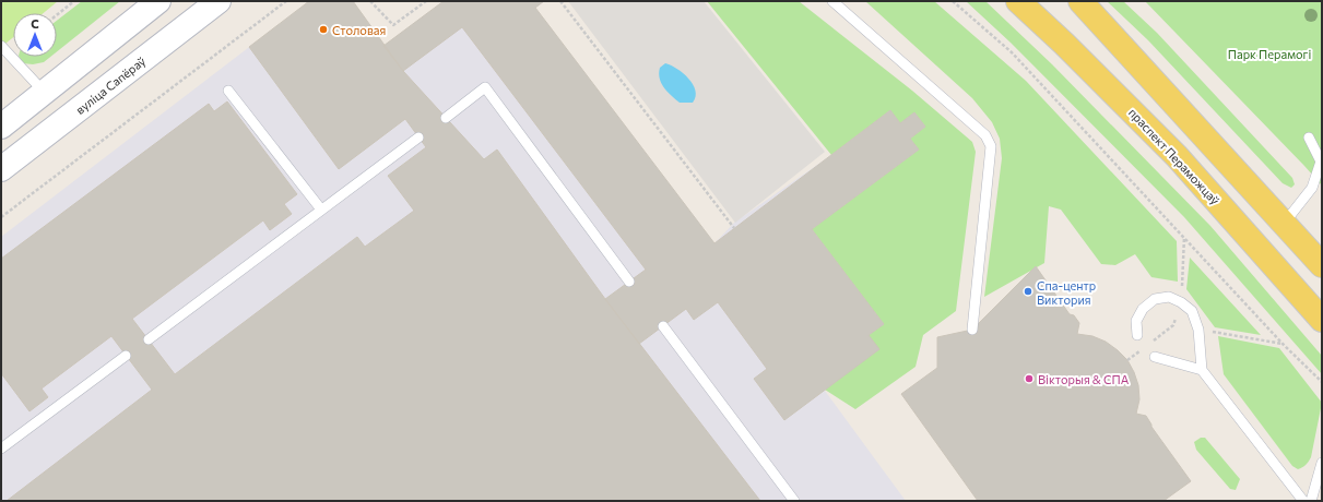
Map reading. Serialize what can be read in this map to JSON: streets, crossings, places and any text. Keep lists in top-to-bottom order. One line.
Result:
{"streets":{"main road":["вуліца Сапёраў","праспект Пераможцаў"]},"parks":["Парк Перамогі"],"places":["Столовая","Спа-центр Виктория","Вікторыя & СПА"],"north":"top"}
